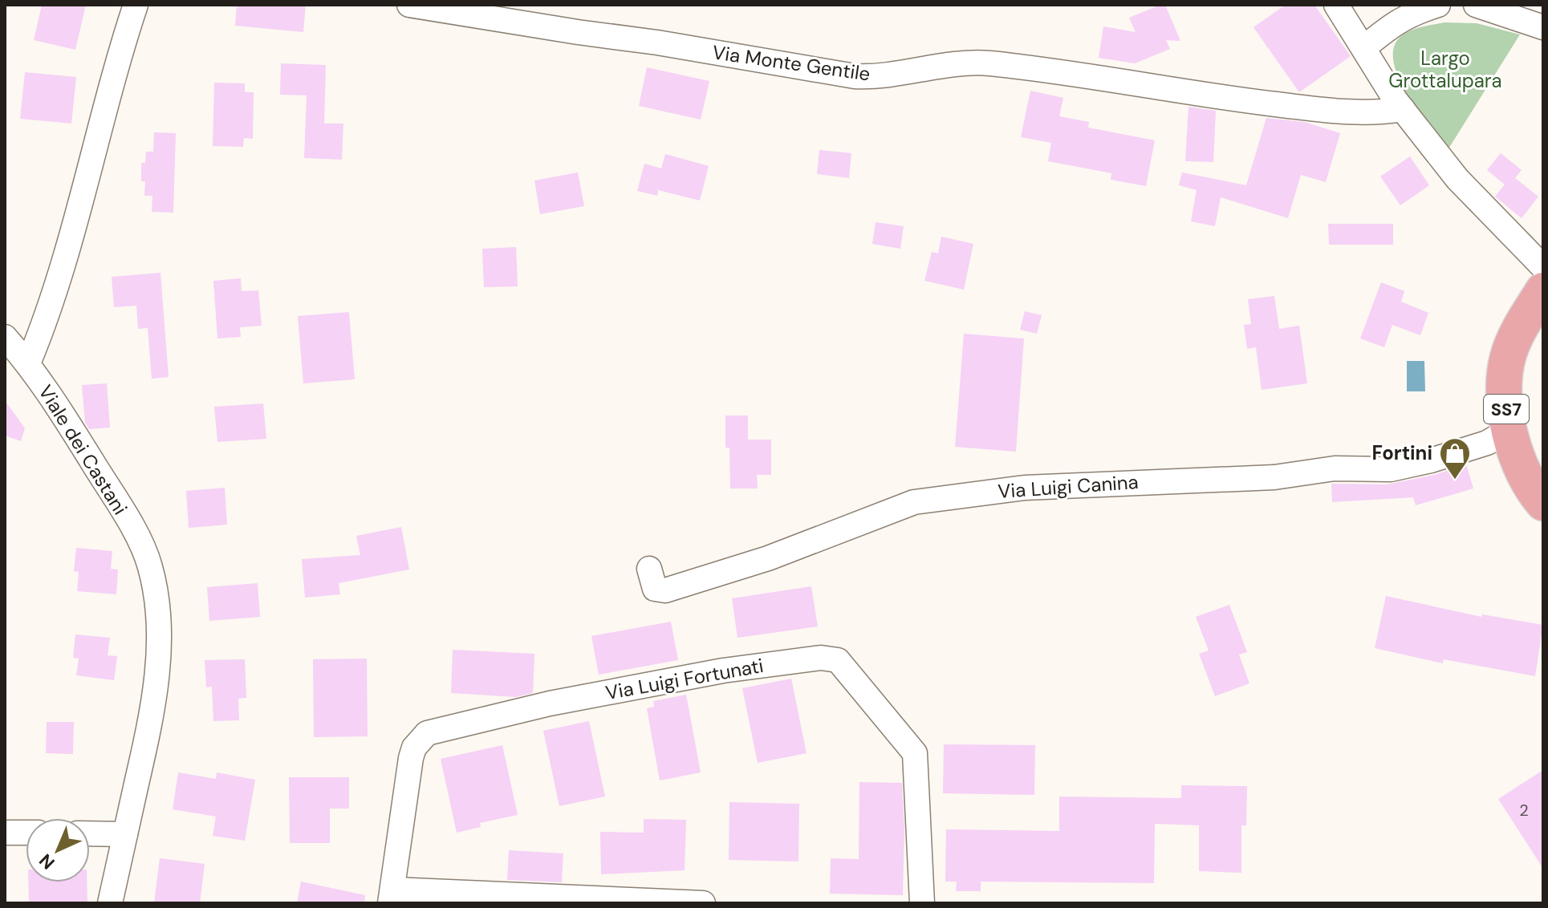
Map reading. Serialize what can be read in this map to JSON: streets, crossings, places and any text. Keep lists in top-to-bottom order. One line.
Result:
{"streets":{"main road":["SS7"],"street":["Via Monte Gentile","Viale dei Castani","Via Luigi Canina","Via Luigi Fortunati"]},"crossings":[["SS7","Via Luigi Canina"]],"parks":["Largo Grottalupara"],"places":{"shop":["Fortini"]},"house_numbers":["2"],"north":"bottom left"}
